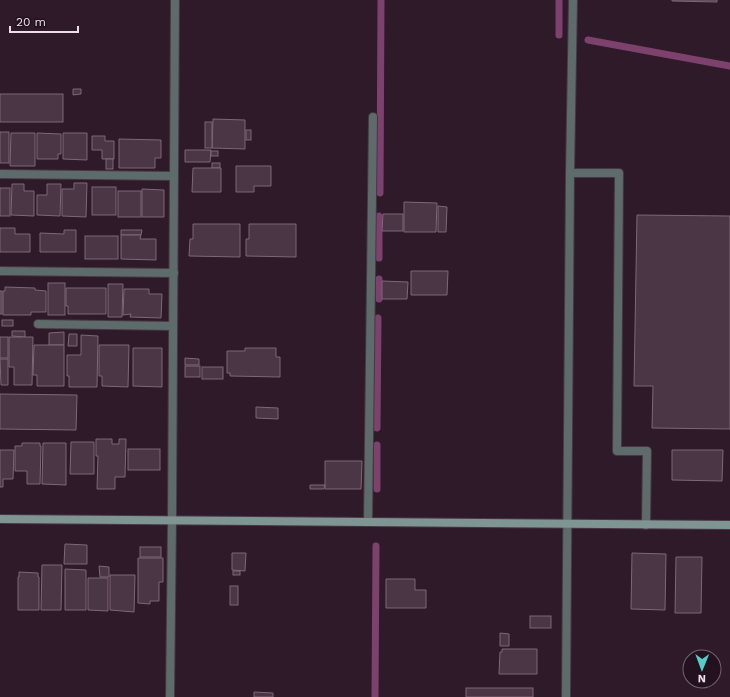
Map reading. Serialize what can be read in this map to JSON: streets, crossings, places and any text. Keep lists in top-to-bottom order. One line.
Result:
{"scale_bar":"20 m","north":"bottom"}
